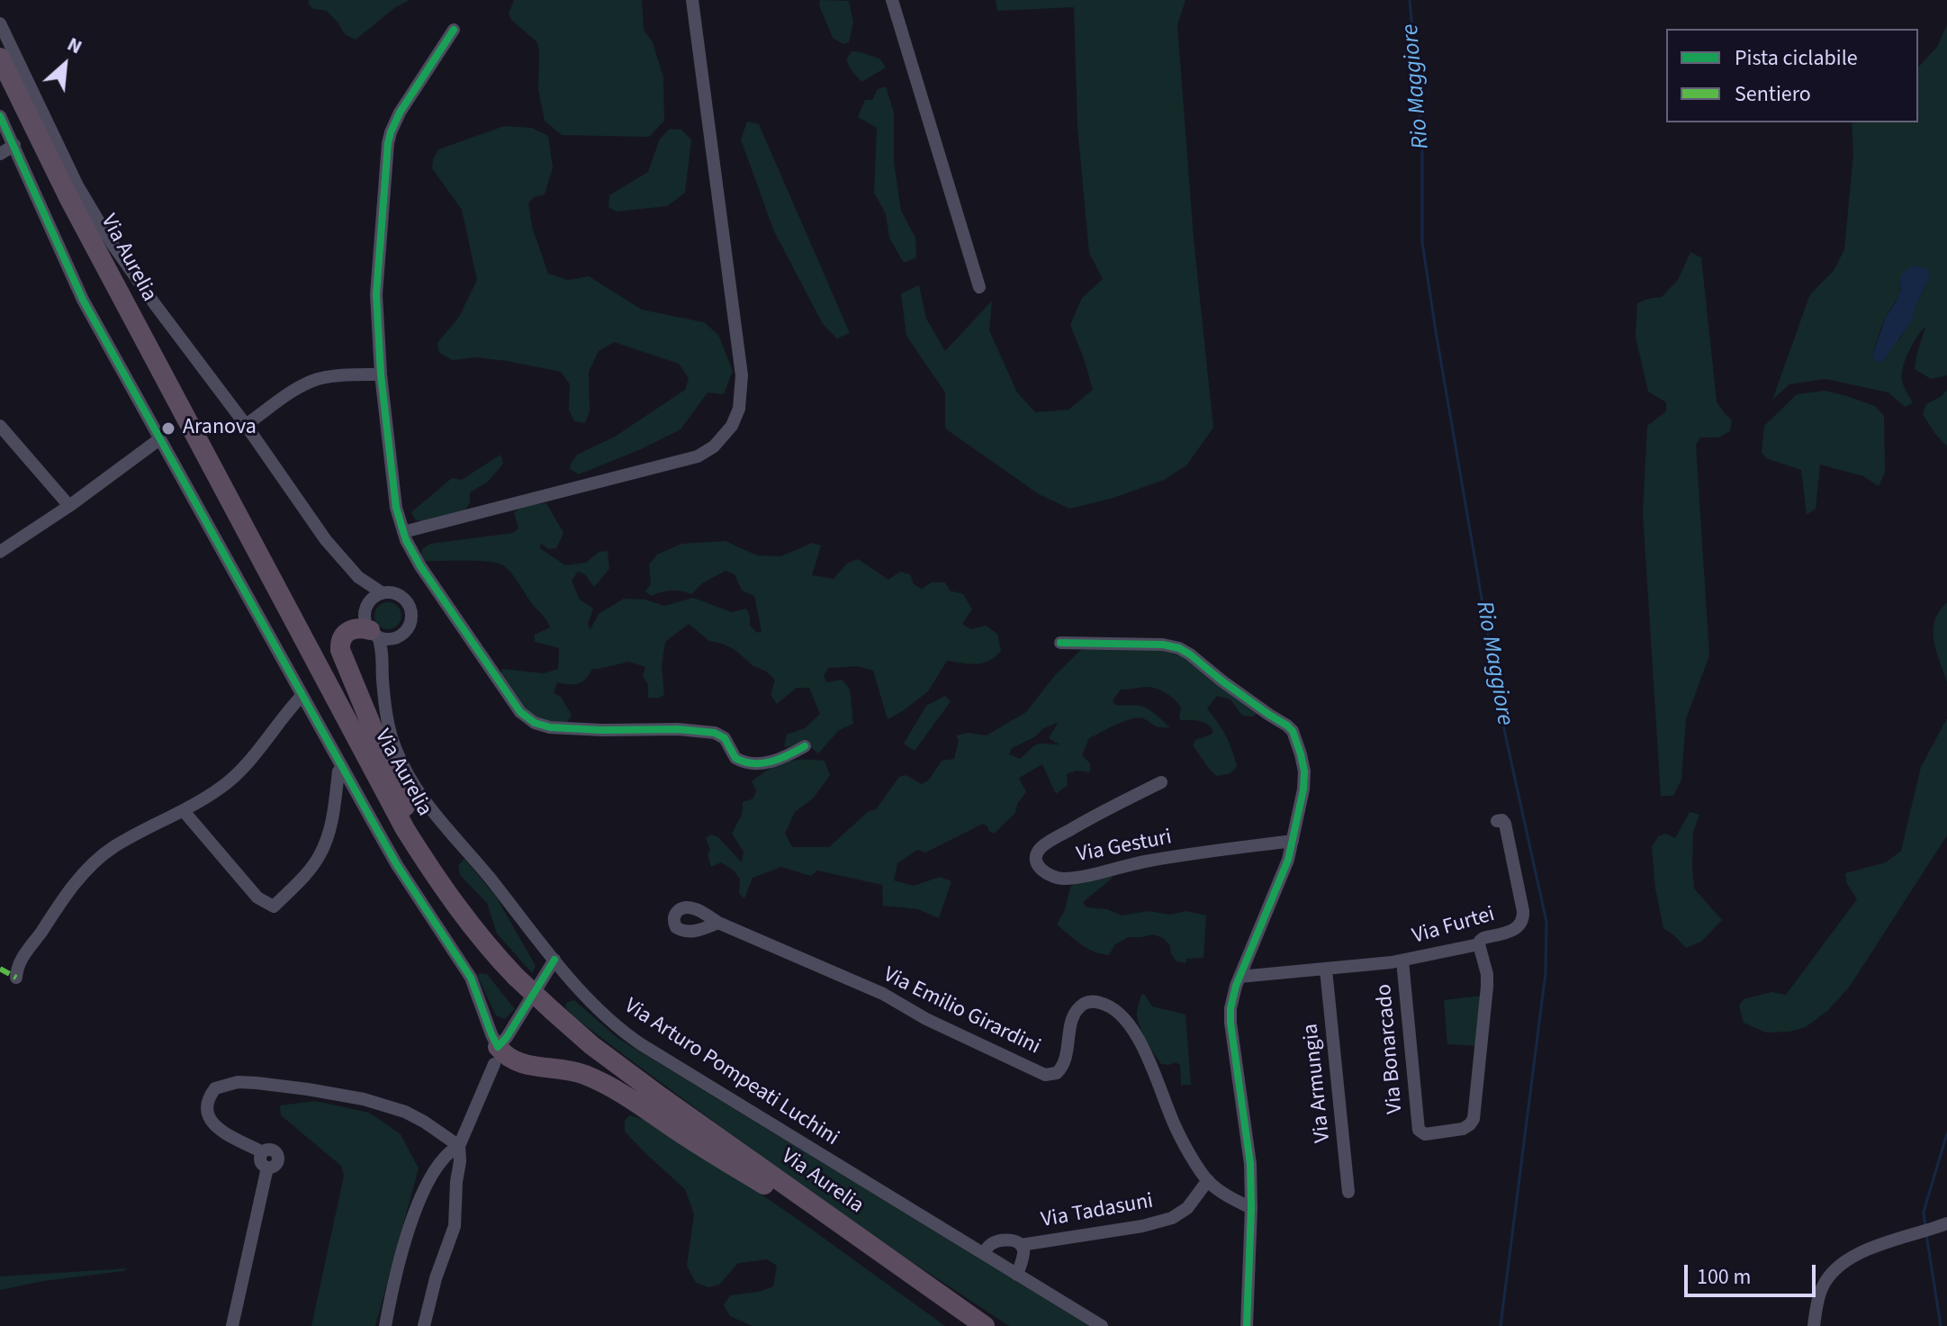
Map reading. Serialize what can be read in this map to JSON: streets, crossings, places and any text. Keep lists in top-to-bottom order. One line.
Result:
{"streets":{"highway":["Via Aurelia"],"street":["Via Gesturi","Via Furtei","Via Emilio Girardini","Via Bonarcado","Via Arturo Pompeati Luchini","Via Armungia","Via Tadasuni"]},"crossings":[["Via Furtei","Via Bonarcado"],["Via Furtei","Via Armungia"],["Via Emilio Girardini","Via Tadasuni"],["Via Arturo Pompeati Luchini","Via Tadasuni"]],"water":["Rio Maggiore"],"places":["Aranova"],"legend":["Pista ciclabile","Sentiero"],"scale_bar":"100 m","north":"top right"}
